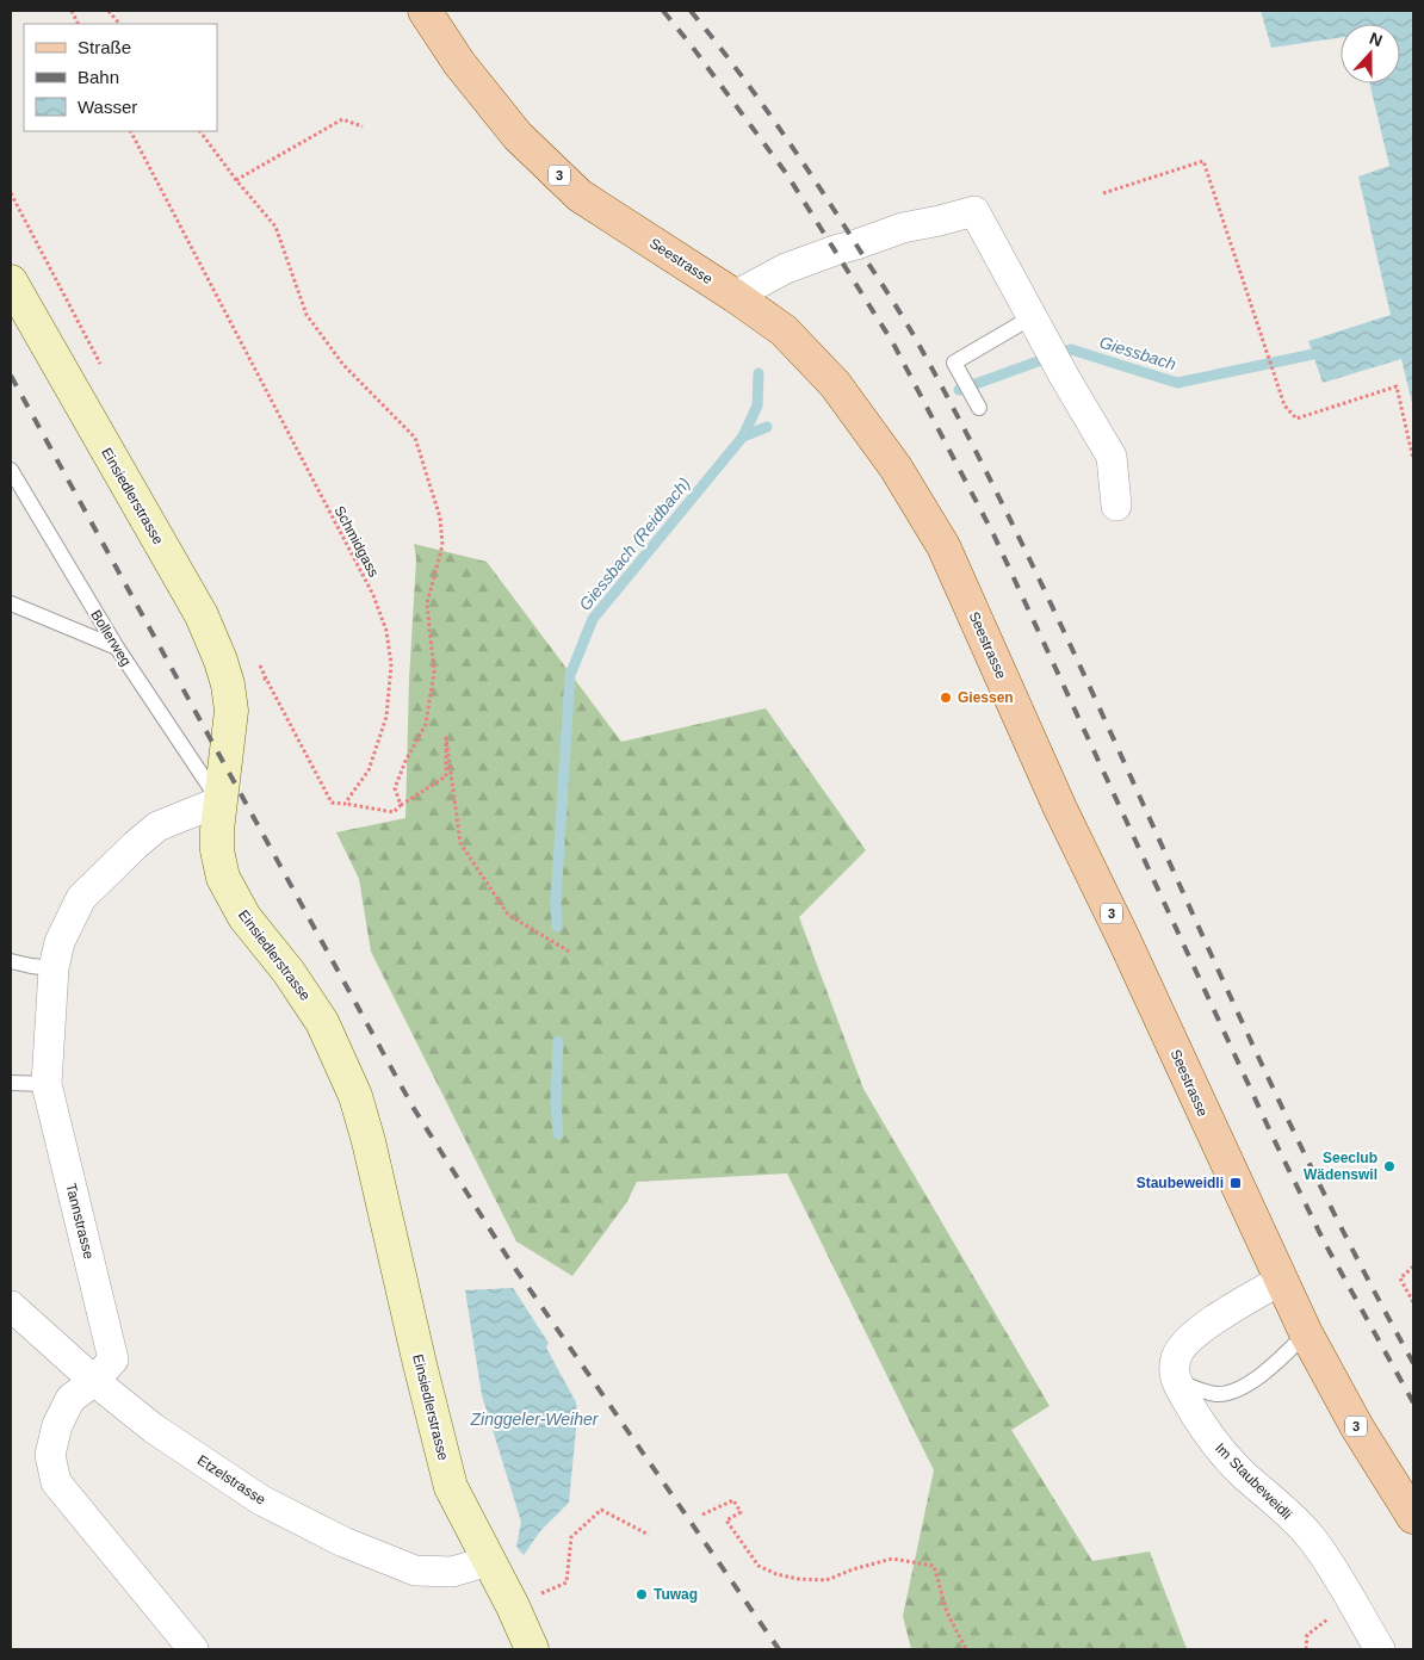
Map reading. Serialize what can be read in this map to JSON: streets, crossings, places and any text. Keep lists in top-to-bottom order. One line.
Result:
{"streets":{"main road":["3","Seestrasse","Einsiedlerstrasse"],"street":["Tannstrasse","Etzelstrasse","Im Staubeweidli"],"lane":["Bollerweg"],"path":["Schmidgass"]},"crossings":[["Einsiedlerstrasse","Bollerweg"],["Einsiedlerstrasse","Tannstrasse"],["Einsiedlerstrasse","Etzelstrasse"],["Bollerweg","Tannstrasse"],["Tannstrasse","Etzelstrasse"]],"water":["Giessbach","Giessbach (Reidbach)","Zinggeler-Weiher"],"places":{"other":["Giessen","Seeclub Wädenswil","Tuwag"],"transit":["Staubeweidli"]},"legend":["Straße","Bahn","Wasser"],"north":"top"}
